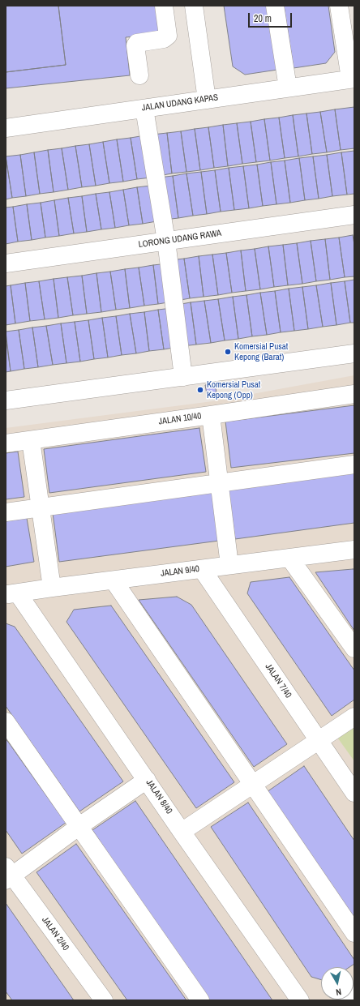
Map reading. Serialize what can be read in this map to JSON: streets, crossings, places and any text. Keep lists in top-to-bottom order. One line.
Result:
{"streets":{"street":["JALAN UDANG KAPAS","LORONG UDANG RAWA","JALAN 10/40","JALAN 9/40","JALAN 7/40","JALAN 8/40","JALAN 2/40"]},"crossings":[["JALAN 9/40","JALAN 7/40"],["JALAN 9/40","JALAN 8/40"]],"places":["Komersial Pusat Kepong (Barat)","Komersial Pusat Kepong (Opp)"],"scale_bar":"20 m","north":"bottom"}
